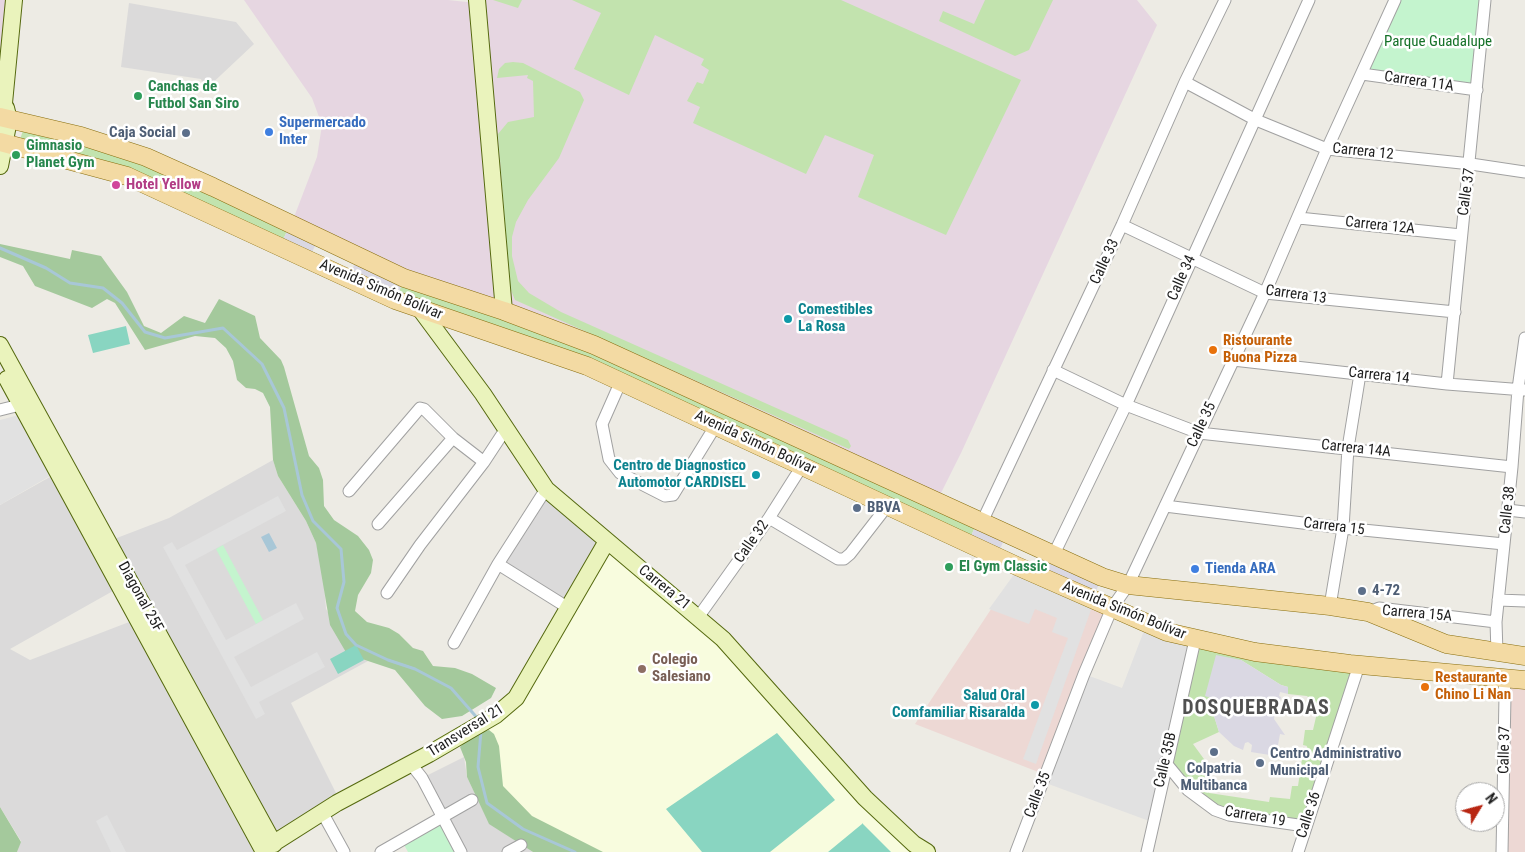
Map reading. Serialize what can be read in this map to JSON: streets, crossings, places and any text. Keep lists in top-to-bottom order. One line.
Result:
{"streets":{"main road":["Avenida Simón Bolívar"],"street":["Carrera 11A","Carrera 12","Calle 37","Carrera 12A","Calle 33","Calle 34","Carrera 13","Carrera 14","Calle 35","Carrera 14A","Calle 38","Carrera 15","Calle 32","Carrera 21","Diagonal 25F","Carrera 15A","Transversal 21","Calle 35B","Calle 36","Carrera 19"]},"crossings":[["Carrera 11A","Calle 37"],["Carrera 11A","Calle 35"],["Carrera 12","Calle 37"],["Carrera 12","Calle 33"],["Carrera 12","Calle 34"],["Carrera 12","Calle 35"],["Calle 37","Carrera 12A"],["Calle 37","Avenida Simón Bolívar"],["Calle 37","Carrera 13"],["Calle 37","Carrera 14"],["Carrera 12A","Calle 35"],["Calle 33","Avenida Simón Bolívar"],["Calle 33","Carrera 13"],["Calle 34","Avenida Simón Bolívar"],["Calle 34","Carrera 13"],["Avenida Simón Bolívar","Calle 35"],["Avenida Simón Bolívar","Calle 38"],["Avenida Simón Bolívar","Calle 32"],["Avenida Simón Bolívar","Carrera 21"],["Avenida Simón Bolívar","Carrera 15A"],["Avenida Simón Bolívar","Calle 35B"],["Avenida Simón Bolívar","Calle 36"],["Carrera 13","Calle 35"],["Carrera 14","Calle 35"],["Carrera 14","Calle 38"],["Calle 35","Carrera 14A"],["Calle 35","Carrera 15"],["Carrera 14A","Calle 38"],["Calle 38","Carrera 15"],["Calle 38","Carrera 15A"],["Calle 32","Carrera 21"],["Carrera 21","Transversal 21"],["Diagonal 25F","Transversal 21"],["Calle 35B","Carrera 19"],["Calle 36","Carrera 19"]],"districts":["DOSQUEBRADAS"],"parks":["Parque Guadalupe"],"places":["Canchas de Futbol San Siro","Supermercado Inter","Caja Social","Gimnasio Planet Gym","Hotel Yellow","Comestibles La Rosa","Ristourante Buona Pizza","Centro de Diagnostico Automotor CARDISEL","BBVA","El Gym Classic","Tienda ARA","4-72","Colegio Salesiano","Restaurante Chino Li Nan","Salud Oral Comfamiliar Risaralda","Colpatria Multibanca","Centro Administrativo Municipal"],"north":"top right"}
